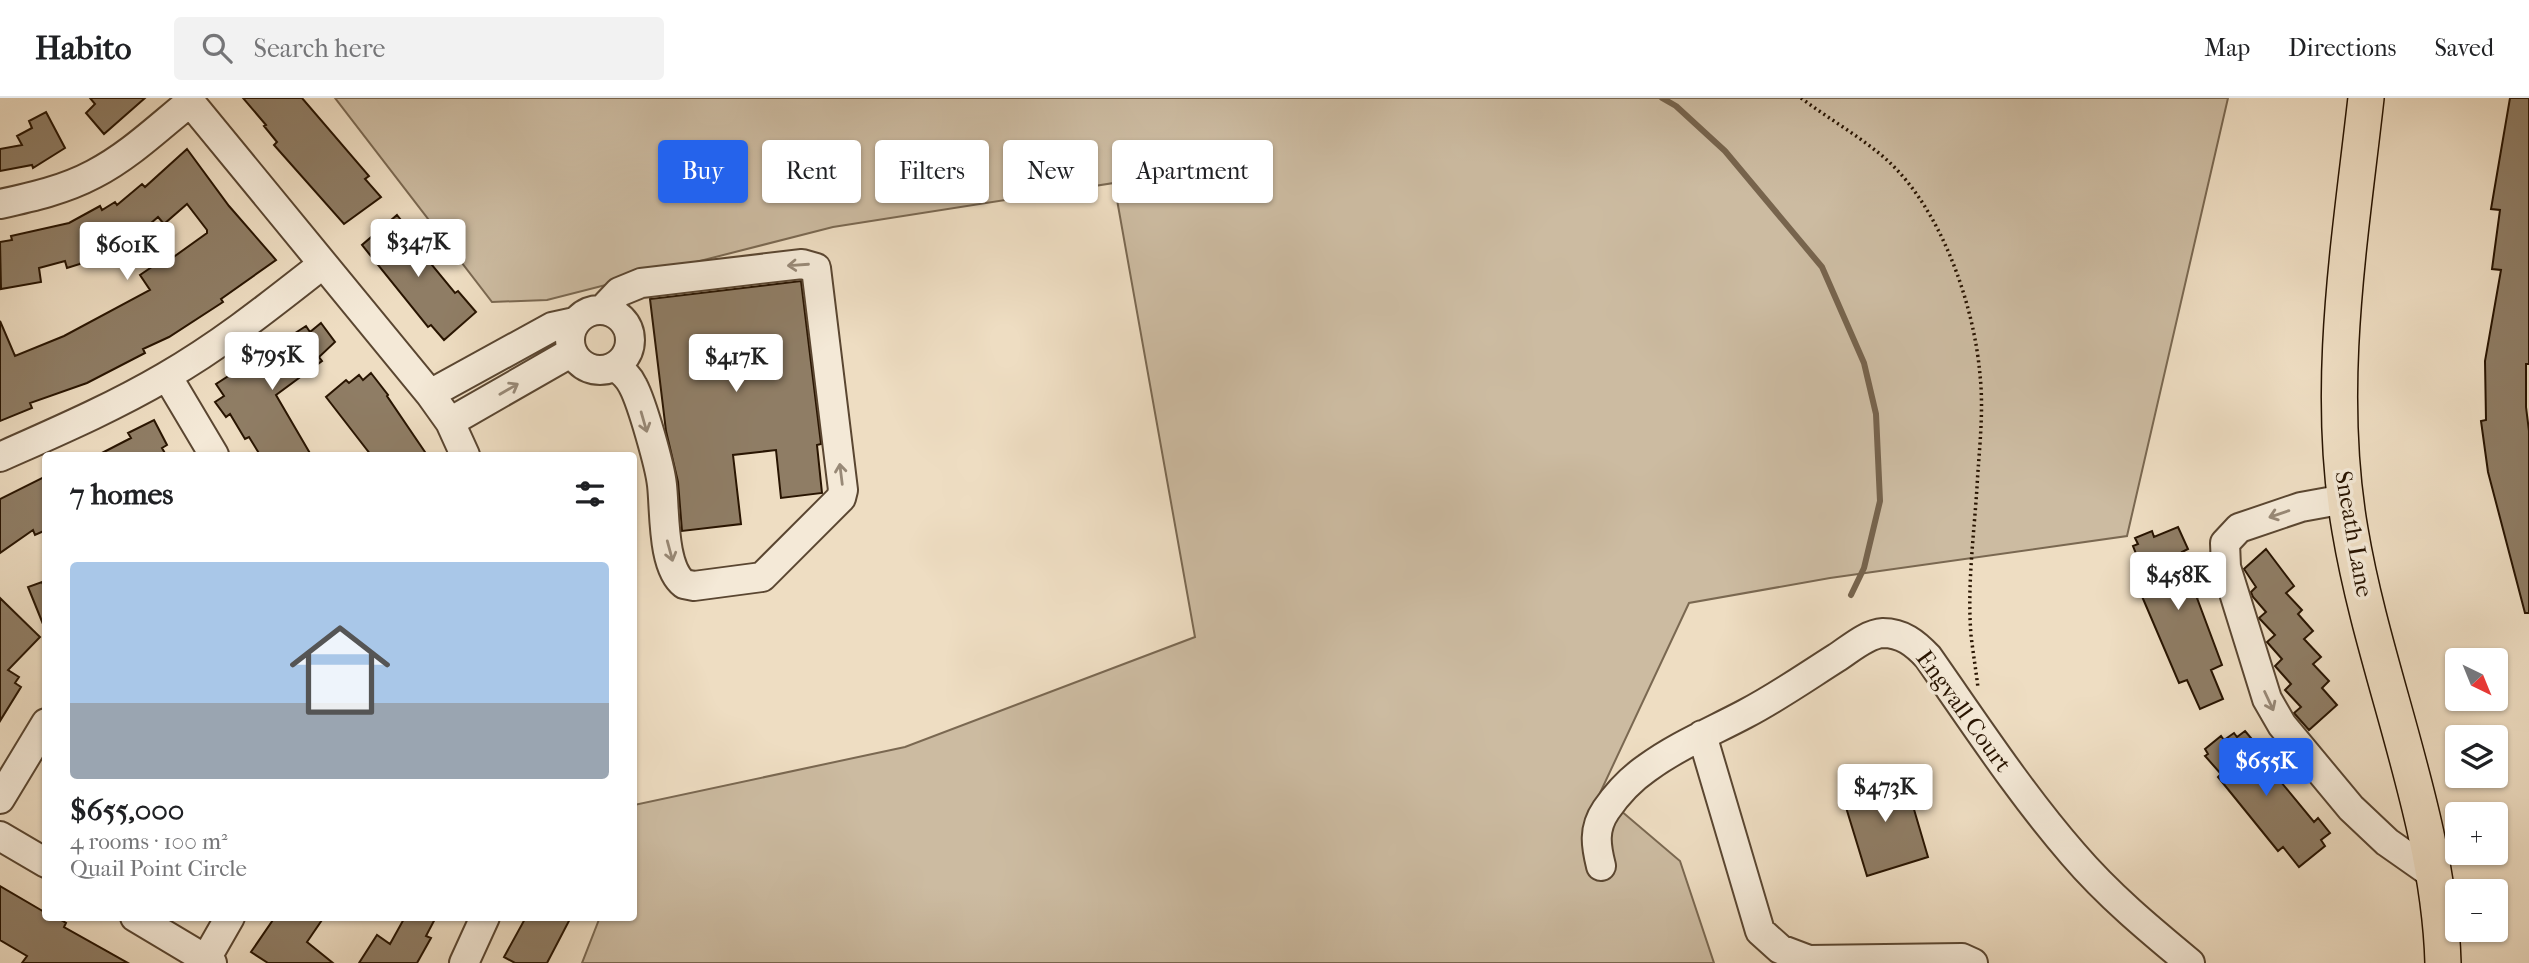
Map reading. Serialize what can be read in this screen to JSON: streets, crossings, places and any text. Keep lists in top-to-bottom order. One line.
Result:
{"streets":{"main road":["Sneath Lane"],"street":["Engvall Court"]},"north":"bottom right","page":{"header":"Habito","search":"Search here","nav":["Map","Directions","Saved"],"chip":["Buy","Rent","Filters","New","Apartment"],"price":["$347K","$601K","$795K","$417K","$458K","$655K","$473K"],"heading":"7 homes","list":[{"name":"$655,000","note":"4 rooms · 100 m² · Quail Point Circle"}],"map_buttons":["+","−"]}}
